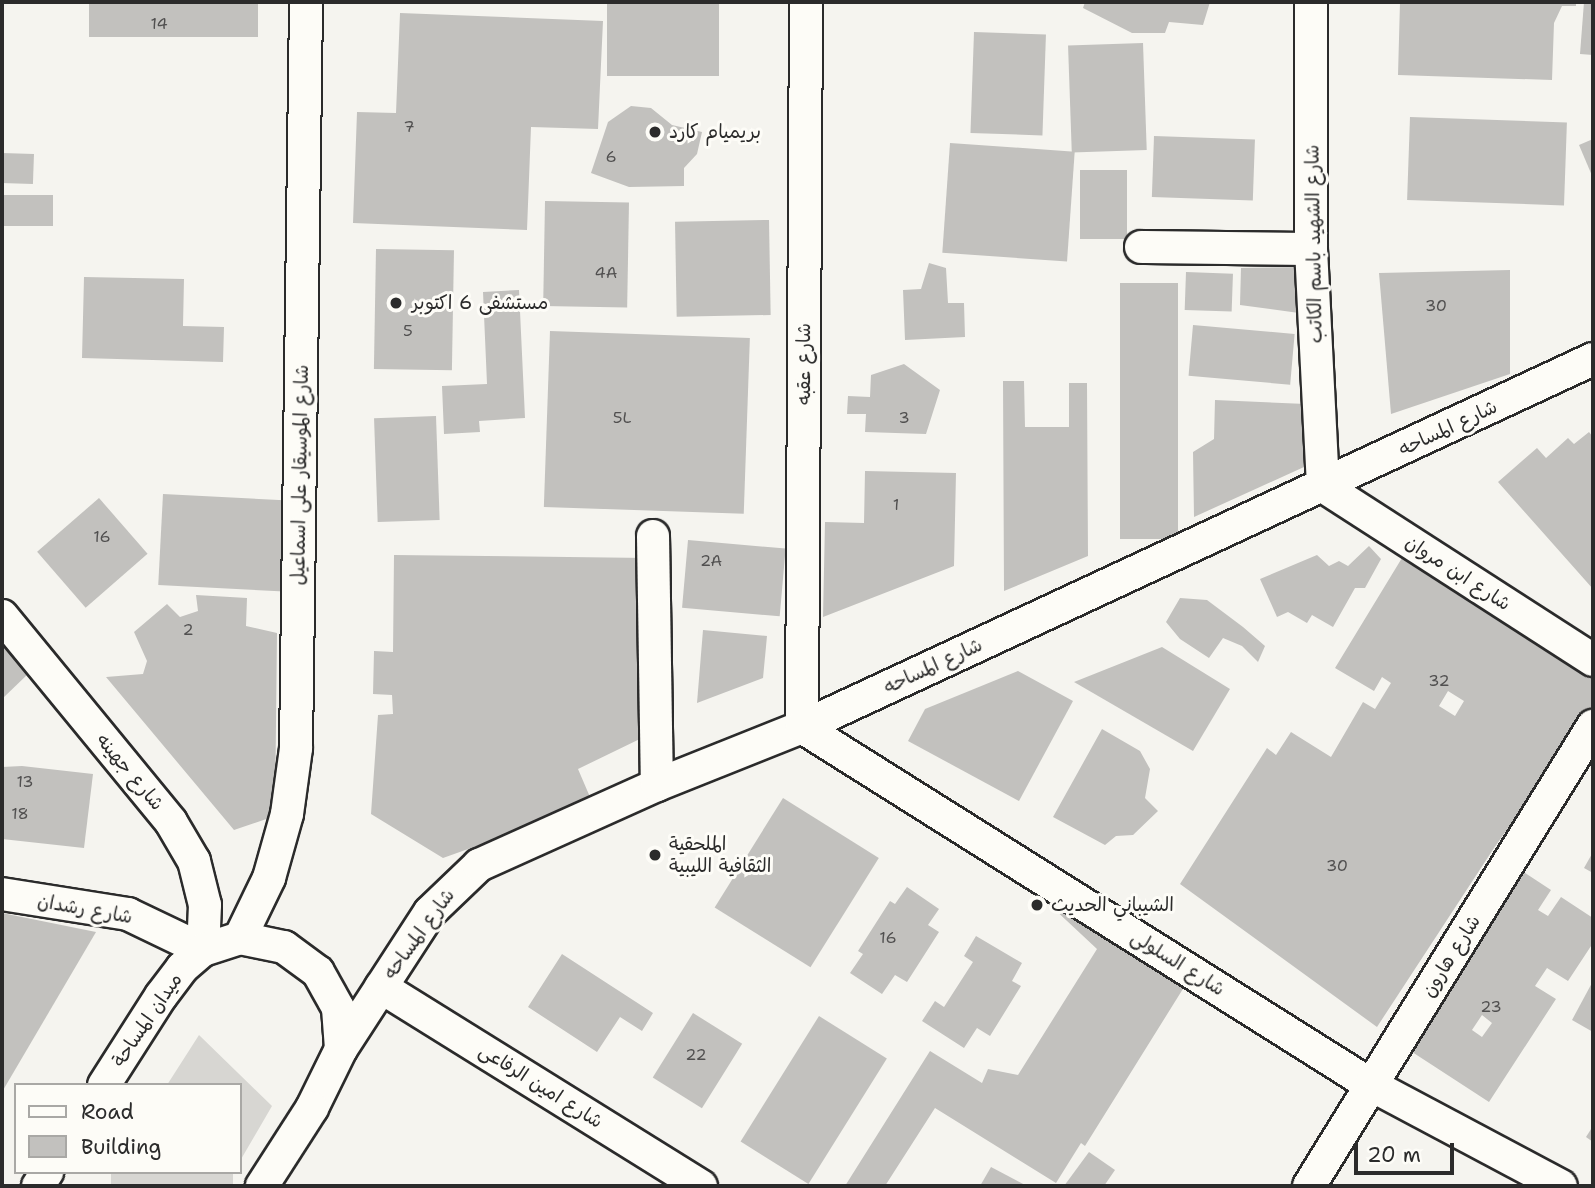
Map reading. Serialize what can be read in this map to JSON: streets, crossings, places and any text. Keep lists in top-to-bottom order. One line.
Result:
{"streets":{"street":["شارع الشهيد باسم الكاتب","شارع عقبه","شارع المساحه","شارع الموسيقار على اسماعيل","شارع ابن مروان","شارع جهينه","شارع رشدان","شارع هارون","شارع السلولى","ميدان المساحة","شارع امين الرفاعى"]},"crossings":[["شارع الشهيد باسم الكاتب","شارع المساحه"],["شارع الشهيد باسم الكاتب","شارع ابن مروان"],["شارع عقبه","شارع المساحه"],["شارع عقبه","شارع السلولى"],["شارع المساحه","شارع ابن مروان"],["شارع المساحه","شارع السلولى"],["شارع المساحه","ميدان المساحة"],["شارع المساحه","شارع امين الرفاعى"],["شارع الموسيقار على اسماعيل","ميدان المساحة"],["شارع جهينه","شارع رشدان"],["شارع جهينه","ميدان المساحة"],["شارع رشدان","ميدان المساحة"],["شارع هارون","شارع السلولى"]],"places":["بريميام كارد","مستشفى 6 اكتوبر","الملحقية الثقافية الليبية","الشيباني الحديث"],"house_numbers":["14","7","6","4A","30","5","5L","3","1","16","2A","2","32","13","18","30","16","23","22"],"legend":["Road","Building"],"scale_bar":"20 m"}
